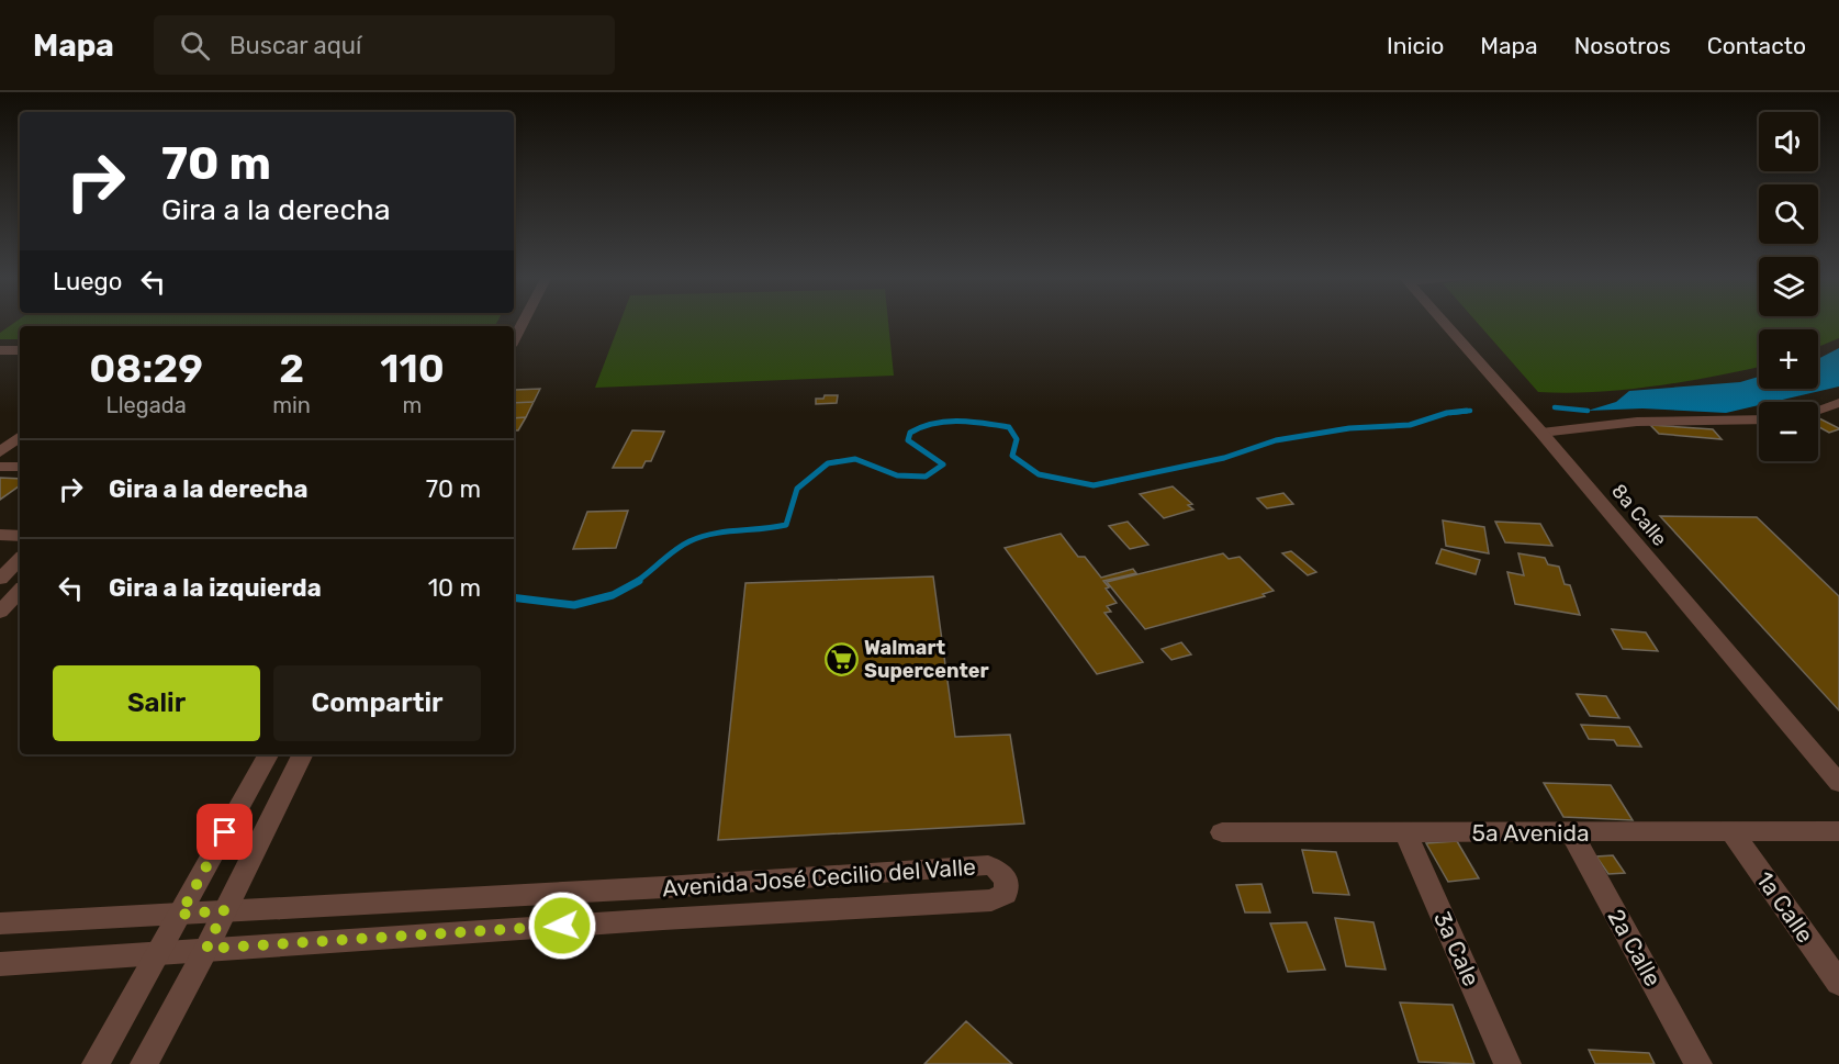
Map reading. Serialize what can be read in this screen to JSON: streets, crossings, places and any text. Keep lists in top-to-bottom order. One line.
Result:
{"streets":{"street":["8a Calle","5a Avenida","Avenida José Cecilio del Valle","1a Calle","2a Calle","3a Cale"]},"crossings":[["5a Avenida","1a Calle"],["5a Avenida","2a Calle"],["5a Avenida","3a Cale"]],"places":{"supermarket":["Walmart Supercenter"]},"page":{"header":"Mapa","search":"Buscar aquí","nav":["Inicio","Mapa","Nosotros","Contacto"],"map_buttons":["+","−"],"turn":["70 m","Gira a la derecha"],"then":"Luego","eta":["08:29","Llegada","2","min","110","m"],"list":[{"name":"Gira a la derecha","value":"70 m"},{"name":"Gira a la izquierda","value":"10 m"}],"buttons":["Salir","Compartir"]}}
